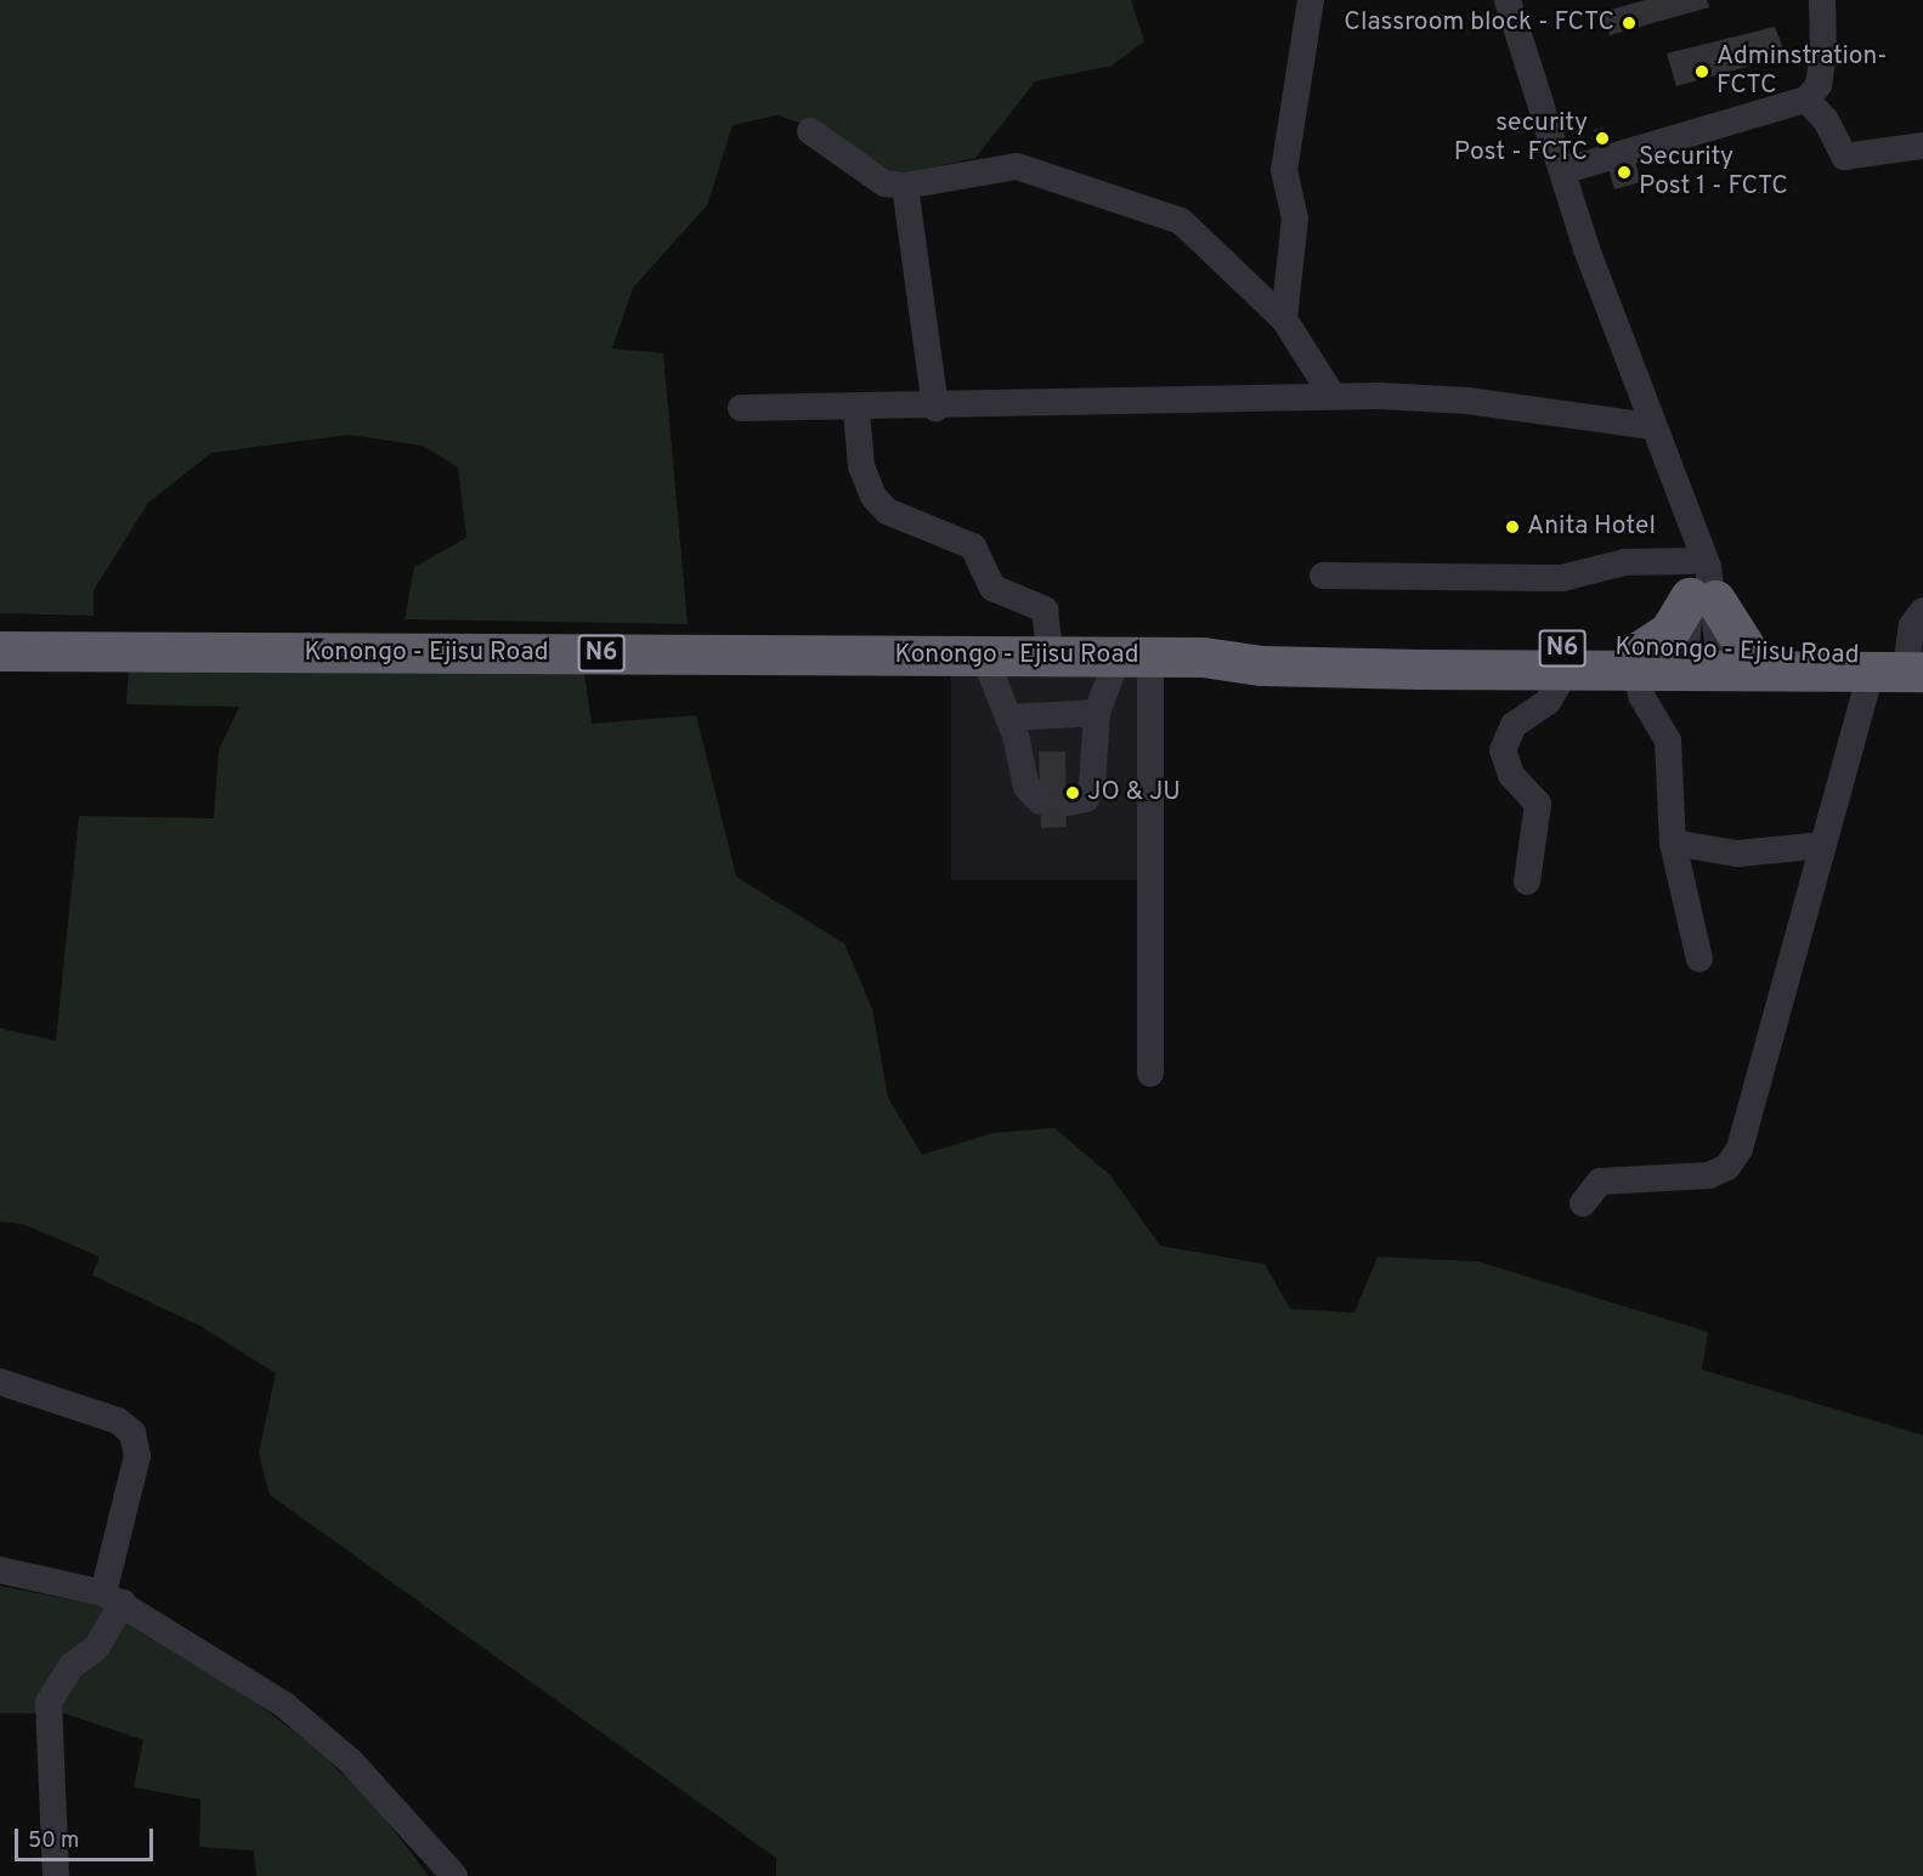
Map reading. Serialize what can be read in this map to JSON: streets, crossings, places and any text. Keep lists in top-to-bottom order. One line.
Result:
{"streets":{"highway":["N6","Konongo - Ejisu Road"]},"places":["Classroom block - FCTC","Adminstration- FCTC","security Post - FCTC","Security Post 1 - FCTC","Anita Hotel","JO & JU"],"scale_bar":"50 m"}
